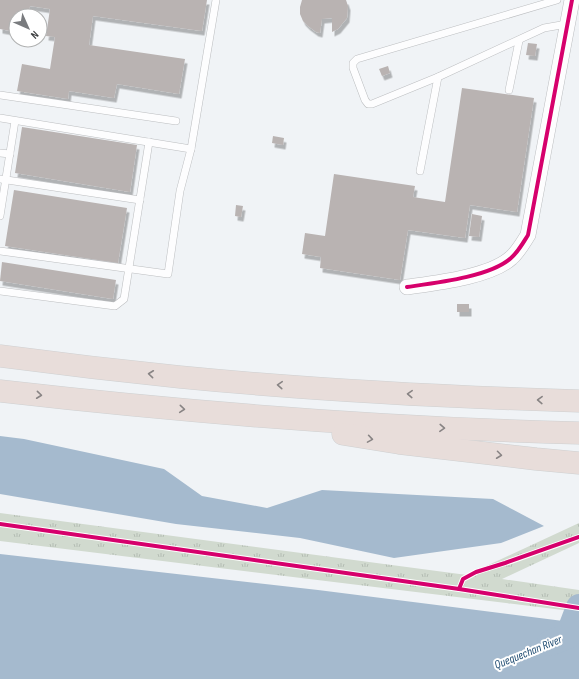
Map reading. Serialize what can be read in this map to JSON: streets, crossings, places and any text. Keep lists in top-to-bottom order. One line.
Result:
{"water":["Quequechan River"],"north":"bottom right"}
